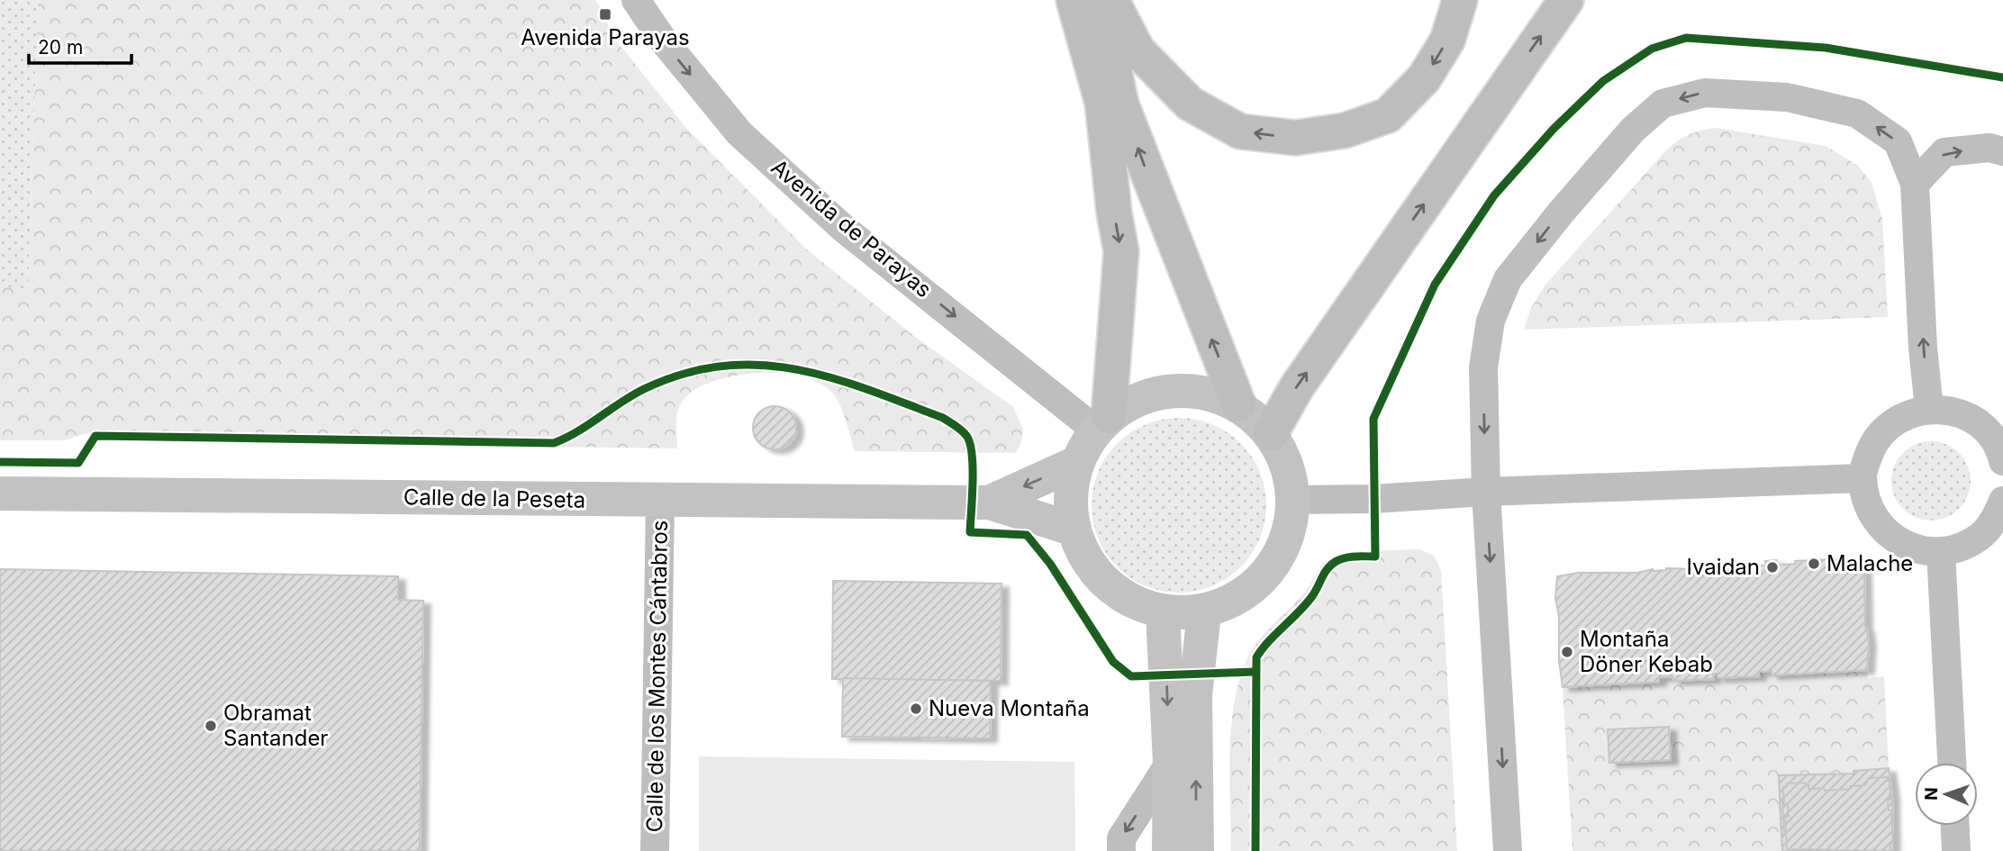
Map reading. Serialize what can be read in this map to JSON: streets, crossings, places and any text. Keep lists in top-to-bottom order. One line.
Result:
{"streets":{"main road":["Calle de la Peseta"],"street":["Avenida de Parayas","Calle de los Montes Cántabros"]},"crossings":[["Avenida de Parayas","Calle de la Peseta"],["Calle de la Peseta","Calle de los Montes Cántabros"]],"one_way":["Avenida de Parayas"],"places":{"transit":["Avenida Parayas"],"other":["Malache","Ivaidan","Montaña Döner Kebab","Nueva Montaña","Obramat Santander"]},"scale_bar":"20 m","north":"left"}
